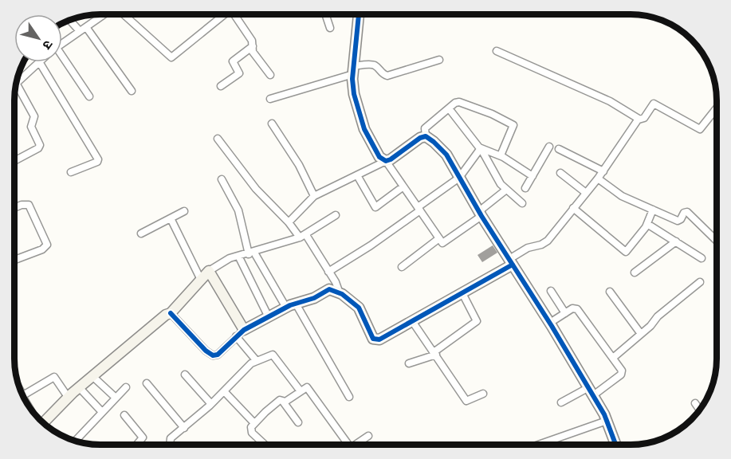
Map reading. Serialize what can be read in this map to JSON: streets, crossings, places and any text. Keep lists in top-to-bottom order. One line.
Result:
{"north":"bottom right"}
